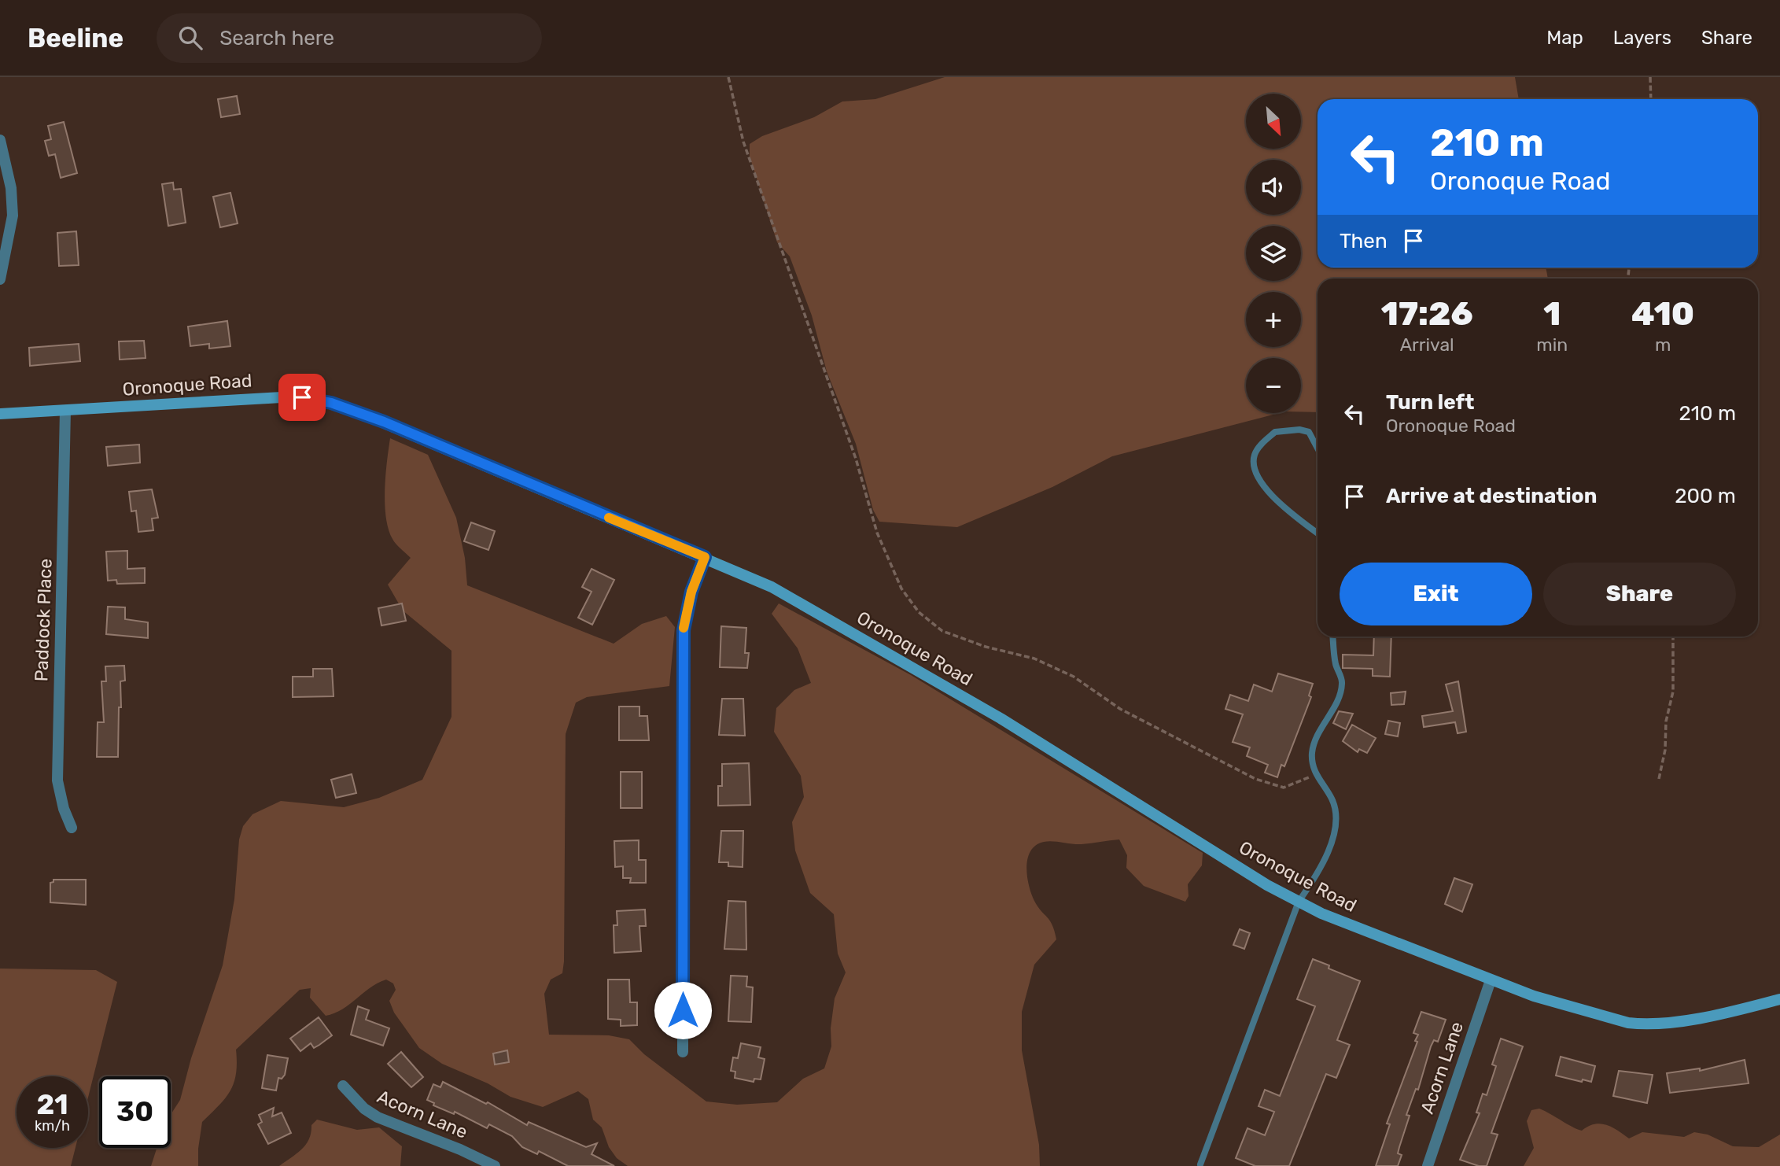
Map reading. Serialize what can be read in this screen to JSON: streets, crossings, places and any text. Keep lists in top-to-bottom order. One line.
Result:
{"streets":{"street":["Oronoque Road","Paddock Place","Acorn Lane"]},"crossings":[["Oronoque Road","Paddock Place"],["Oronoque Road","Acorn Lane"]],"north":"bottom right","page":{"header":"Beeline","search":"Search here","nav":["Map","Layers","Share"],"map_buttons":["+","−"],"turn":["210 m","Oronoque Road"],"then":"Then","eta":["17:26","Arrival","1","min","410","m"],"list":[{"name":"Turn left","note":"Oronoque Road","value":"210 m"},{"name":"Arrive at destination","value":"200 m"}],"buttons":["Exit","Share"],"speed":"21 km/h","limit":"30"}}
